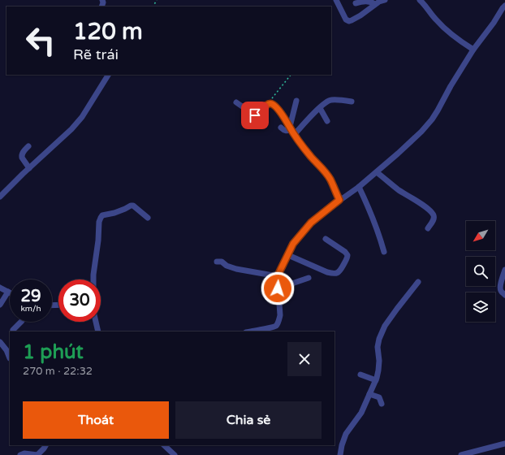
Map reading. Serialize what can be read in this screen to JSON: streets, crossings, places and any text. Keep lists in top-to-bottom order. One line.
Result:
{"north":"bottom left","page":{"turn":["120 m","Rẽ trái"],"speed":"29 km/h","limit":"30","heading":["1 phút","270 m · 22:32"],"buttons":["Thoát","Chia sẻ"]}}
